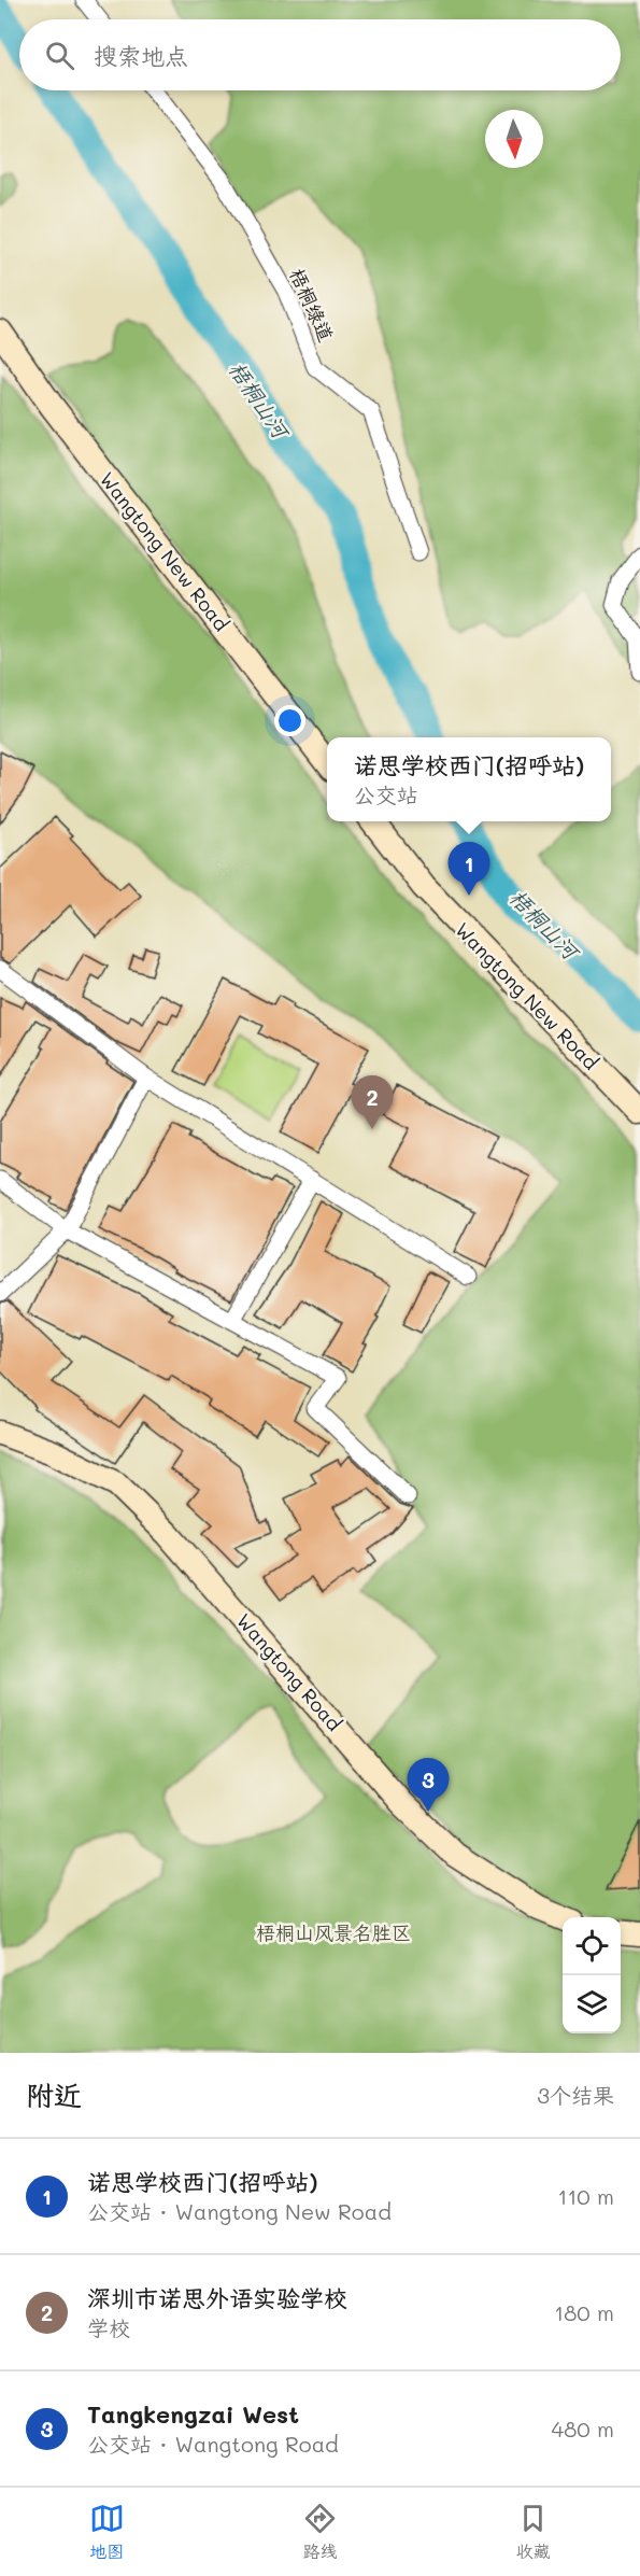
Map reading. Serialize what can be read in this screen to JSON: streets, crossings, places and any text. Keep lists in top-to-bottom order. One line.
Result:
{"streets":{"street":["梧桐绿道","Wangtong New Road","Wangtong Road"]},"water":["梧桐山河"],"parks":["梧桐山风景名胜区"],"north":"bottom","page":{"search":"搜索地点","popup":["诺思学校西门(招呼站)","公交站"],"pins":["1","2","3"],"heading":["附近","3个结果"],"list":[{"mark":"1","name":"诺思学校西门(招呼站)","note":"公交站 · Wangtong New Road","value":"110 m"},{"mark":"2","name":"深圳市诺思外语实验学校","note":"学校","value":"180 m"},{"mark":"3","name":"Tangkengzai West","note":"公交站 · Wangtong Road","value":"480 m"}],"nav":["地图","路线","收藏"]}}
